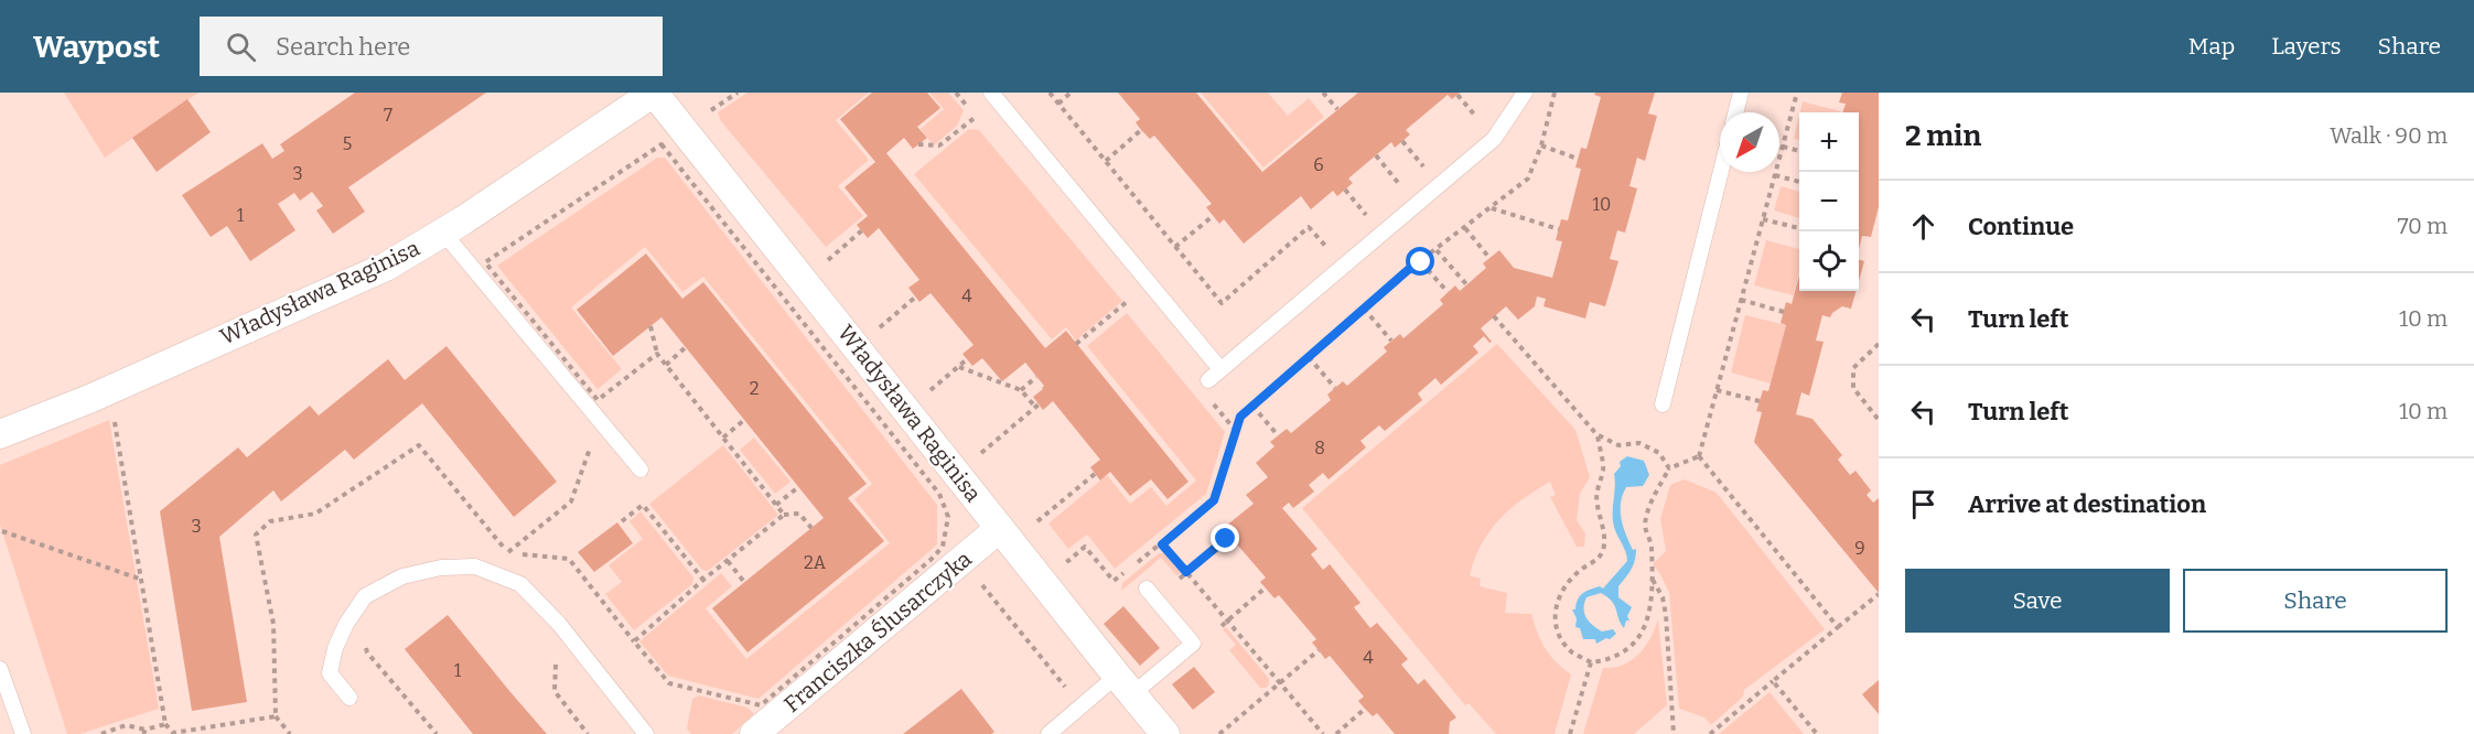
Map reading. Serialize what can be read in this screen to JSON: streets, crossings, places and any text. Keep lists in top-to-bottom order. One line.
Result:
{"streets":{"street":["Władysława Raginisa","Franciszka Ślusarczyka"]},"crossings":[["Władysława Raginisa","Franciszka Ślusarczyka"]],"house_numbers":["7","5","6","3","10","1","4","2","8","3","9","2A","4","1"],"north":"bottom left","page":{"header":"Waypost","search":"Search here","nav":["Map","Layers","Share"],"heading":["2 min","Walk · 90 m"],"map_buttons":["+","−"],"list":[["Continue","70 m"],["Turn left","10 m"],["Turn left","10 m"],"Arrive at destination"],"buttons":["Save","Share"]}}
